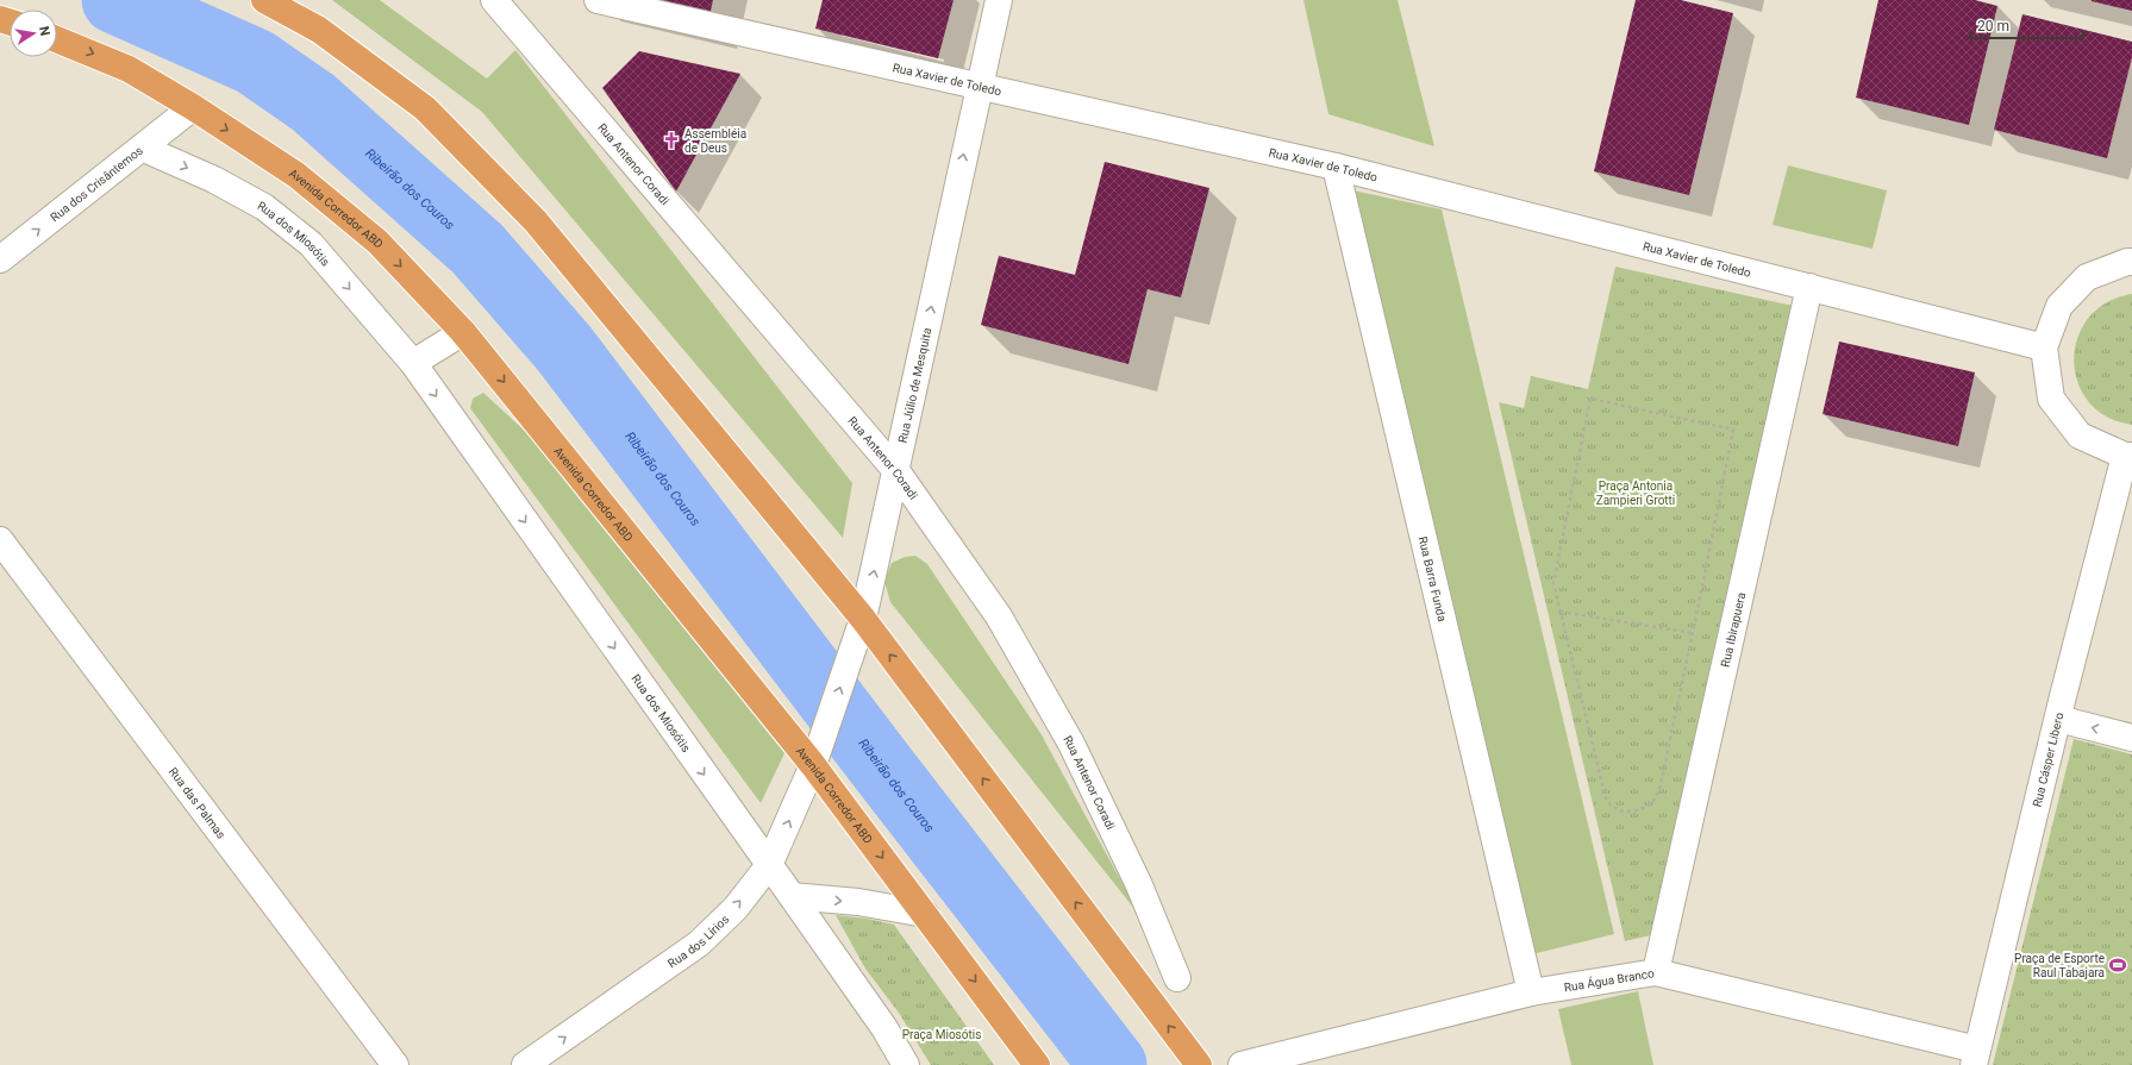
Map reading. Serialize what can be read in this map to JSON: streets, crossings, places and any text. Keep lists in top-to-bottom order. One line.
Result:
{"streets":{"highway":["Avenida Corredor ABD"],"street":["Rua Xavier de Toledo","Rua Antenor Coradi","Rua dos Crisântemos","Rua dos Miosótis","Rua Júlio de Mesquita","Rua Barra Funda","Rua Ibirapuera","Rua Cásper Libero","Rua das Palmas","Rua dos Lírios","Rua Água Branco"]},"crossings":[["Rua Xavier de Toledo","Rua Júlio de Mesquita"],["Rua Xavier de Toledo","Rua Barra Funda"],["Rua Xavier de Toledo","Rua Ibirapuera"],["Rua Antenor Coradi","Rua Júlio de Mesquita"],["Rua dos Crisântemos","Avenida Corredor ABD"],["Rua dos Crisântemos","Rua dos Miosótis"],["Avenida Corredor ABD","Rua Júlio de Mesquita"],["Avenida Corredor ABD","Rua dos Lírios"],["Rua dos Miosótis","Rua dos Lírios"],["Rua Júlio de Mesquita","Rua dos Lírios"],["Rua Barra Funda","Rua Água Branco"],["Rua Ibirapuera","Rua Água Branco"],["Rua Cásper Libero","Rua Água Branco"]],"one_way":["Rua dos Crisântemos","Rua dos Miosótis","Rua Júlio de Mesquita","Rua dos Lírios"],"water":["Ribeirão dos Couros"],"parks":["Praça Antonia Zampieri Grotti","Praça Miosótis"],"places":{"church":["Assembléia de Deus"],"sports":["Praça de Esporte Raul Tabajara"]},"scale_bar":"20 m","north":"right"}
